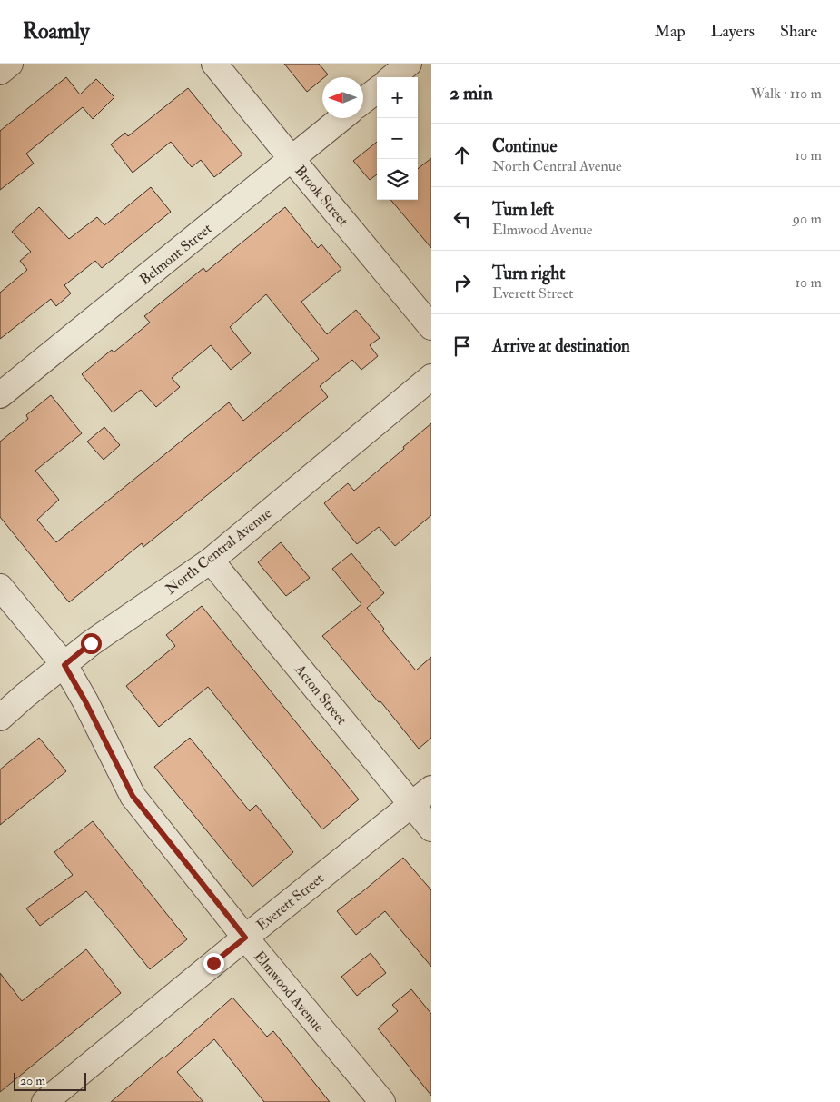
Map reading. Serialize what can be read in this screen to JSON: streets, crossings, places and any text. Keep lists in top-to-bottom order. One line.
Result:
{"streets":{"street":["Brook Street","Belmont Street","North Central Avenue","Acton Street","Everett Street","Elmwood Avenue"]},"crossings":[["Brook Street","Belmont Street"],["North Central Avenue","Acton Street"],["North Central Avenue","Elmwood Avenue"],["Acton Street","Everett Street"],["Everett Street","Elmwood Avenue"]],"scale_bar":"20 m","north":"left","page":{"header":"Roamly","nav":["Map","Layers","Share"],"heading":["2 min","Walk · 110 m"],"map_buttons":["+","−"],"list":[["Continue","North Central Avenue","10 m"],["Turn left","Elmwood Avenue","90 m"],["Turn right","Everett Street","10 m"],"Arrive at destination"],"scale":"20 m"}}
